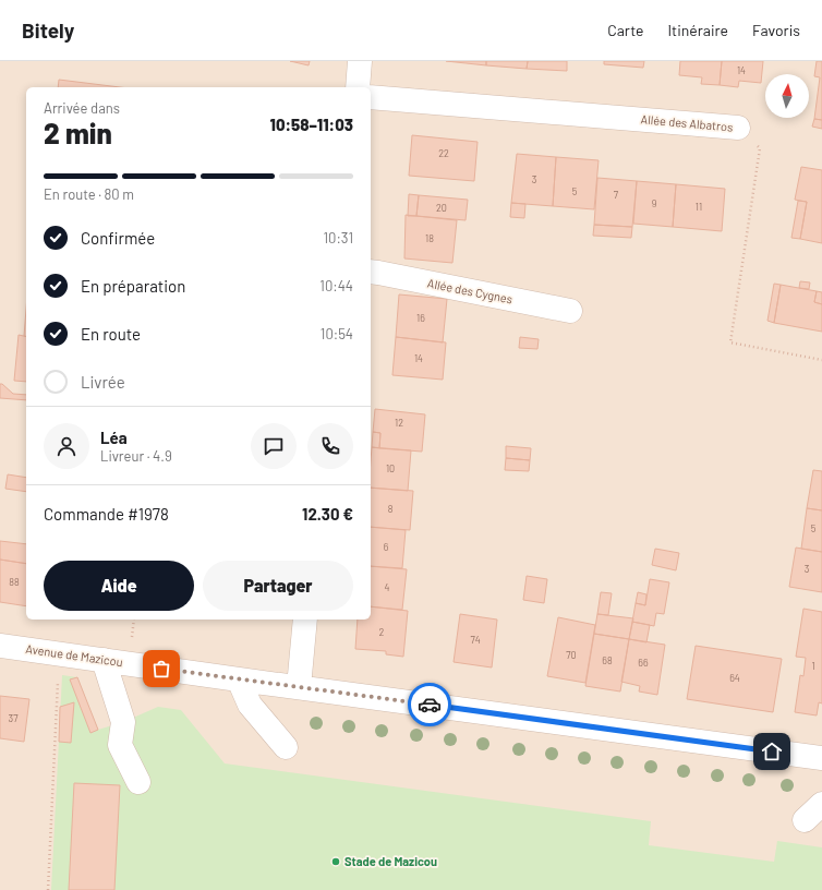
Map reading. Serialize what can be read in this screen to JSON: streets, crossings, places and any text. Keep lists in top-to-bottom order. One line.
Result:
{"streets":{"street":["Allée des Albatros","Allée des Cygnes","Avenue de Mazicou"]},"places":["Stade de Mazicou"],"house_numbers":["14","22","3","5","7","9","11","20","18","16","14","12","10","8","5","6","3","88","4","2","74","70","68","66","1","64","37"],"north":"top","page":{"header":"Bitely","nav":["Carte","Itinéraire","Favoris"],"heading":["2 min","Arrivée dans","10:58–11:03"],"panel":["Léa","Livreur · 4.9","Commande #1978","12.30 €"],"bar":"En route · 80 m","list":[["Confirmée","10:31"],["En préparation","10:44"],["En route","10:54"],"Livrée"],"buttons":["Aide","Partager"]}}
